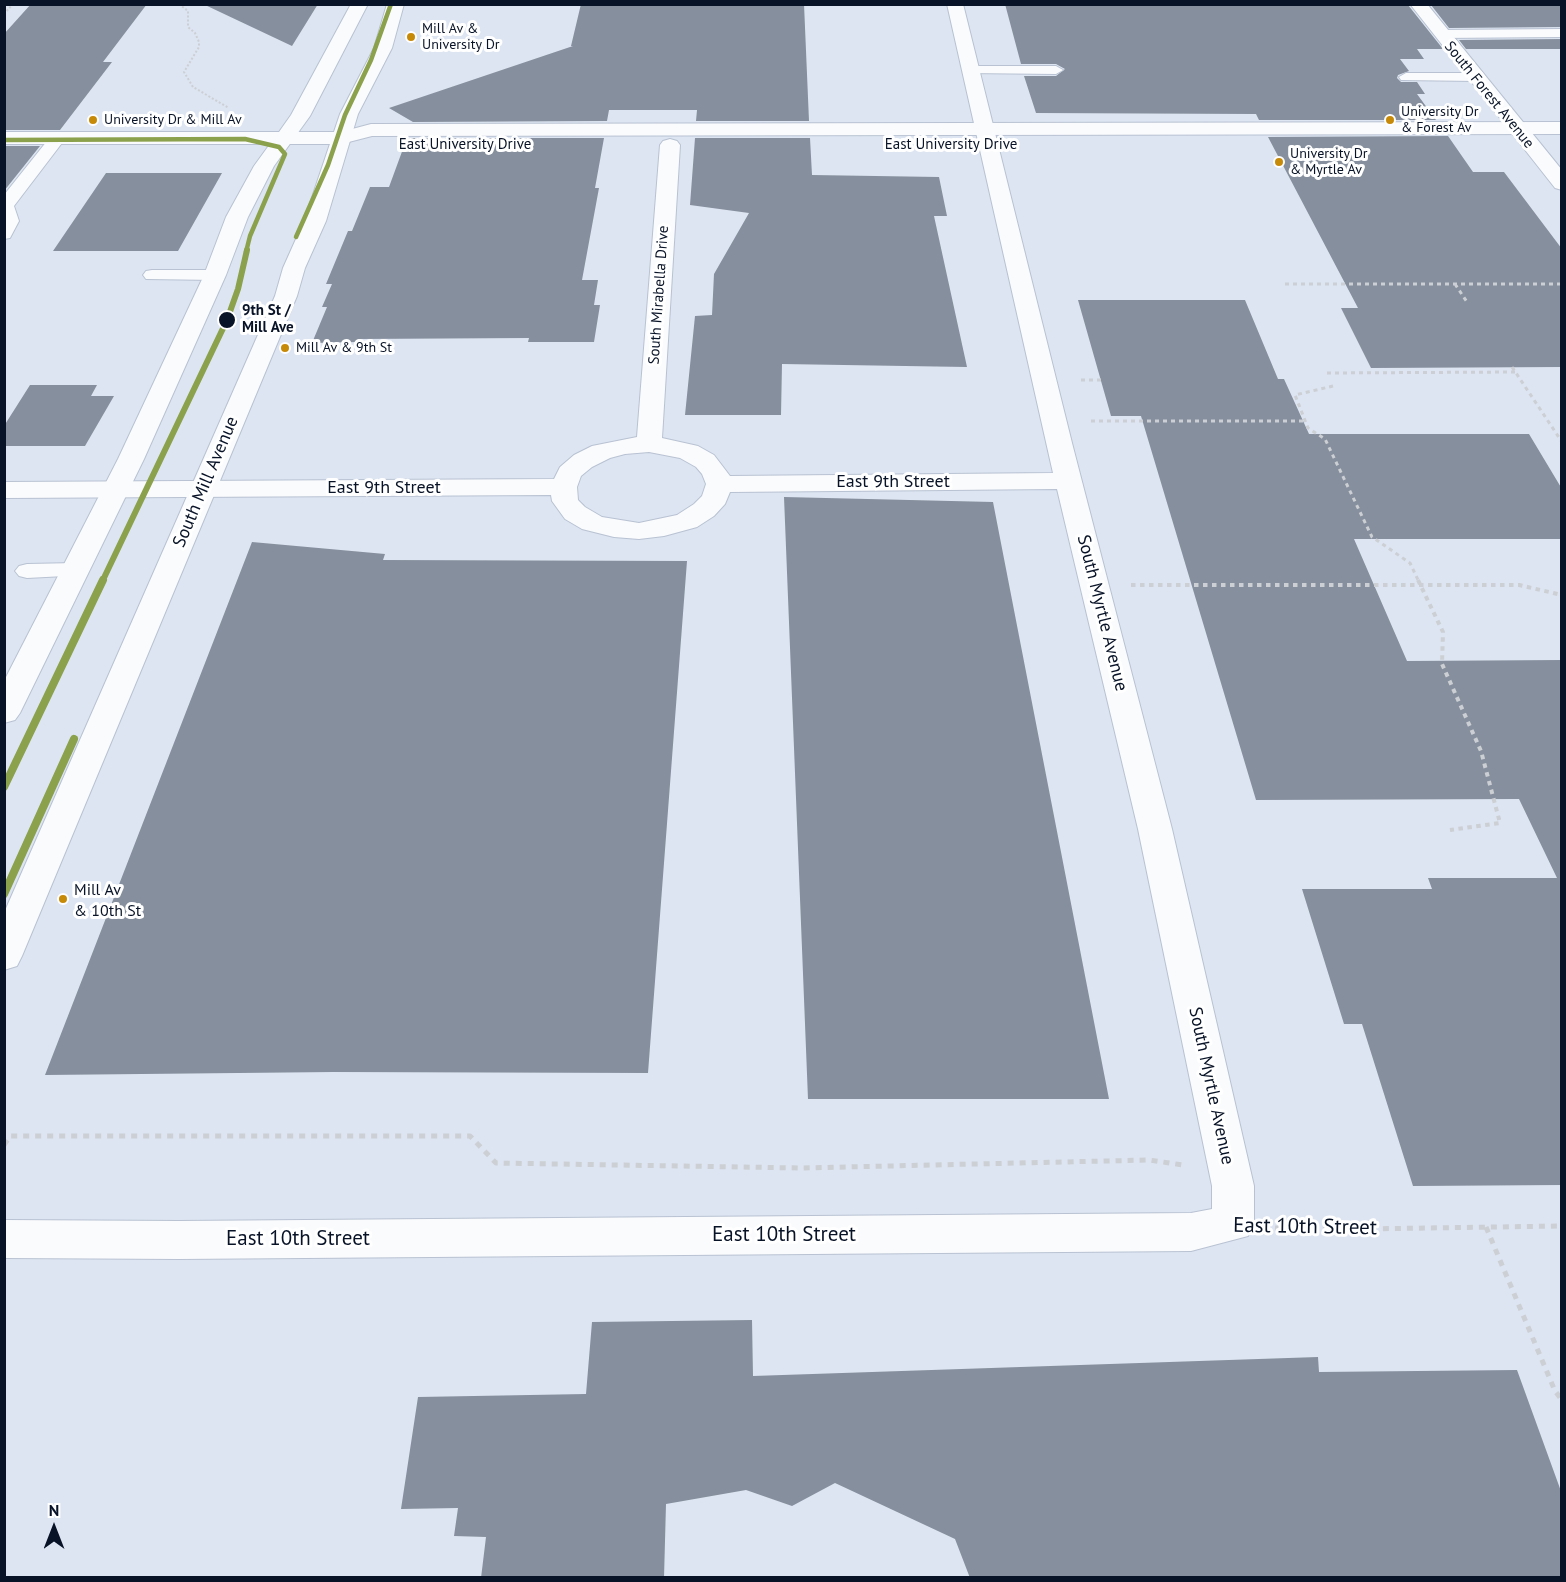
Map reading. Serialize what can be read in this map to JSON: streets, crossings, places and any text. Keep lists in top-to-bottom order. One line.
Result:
{"streets":{"main road":["South Forest Avenue","East University Drive","South Mirabella Drive","South Mill Avenue","East 9th Street","South Myrtle Avenue","East 10th Street"]},"crossings":[["South Forest Avenue","East University Drive"],["East University Drive","South Mirabella Drive"],["East University Drive","South Mill Avenue"],["East University Drive","South Myrtle Avenue"],["South Mirabella Drive","East 9th Street"],["South Mill Avenue","East 9th Street"],["East 9th Street","South Myrtle Avenue"],["South Myrtle Avenue","East 10th Street"]],"places":["Mill Av & University Dr","University Dr & Mill Av","University Dr & Forest Av","University Dr & Myrtle Av","9th St / Mill Ave","Mill Av & 9th St","Mill Av & 10th St"],"north":"top"}
